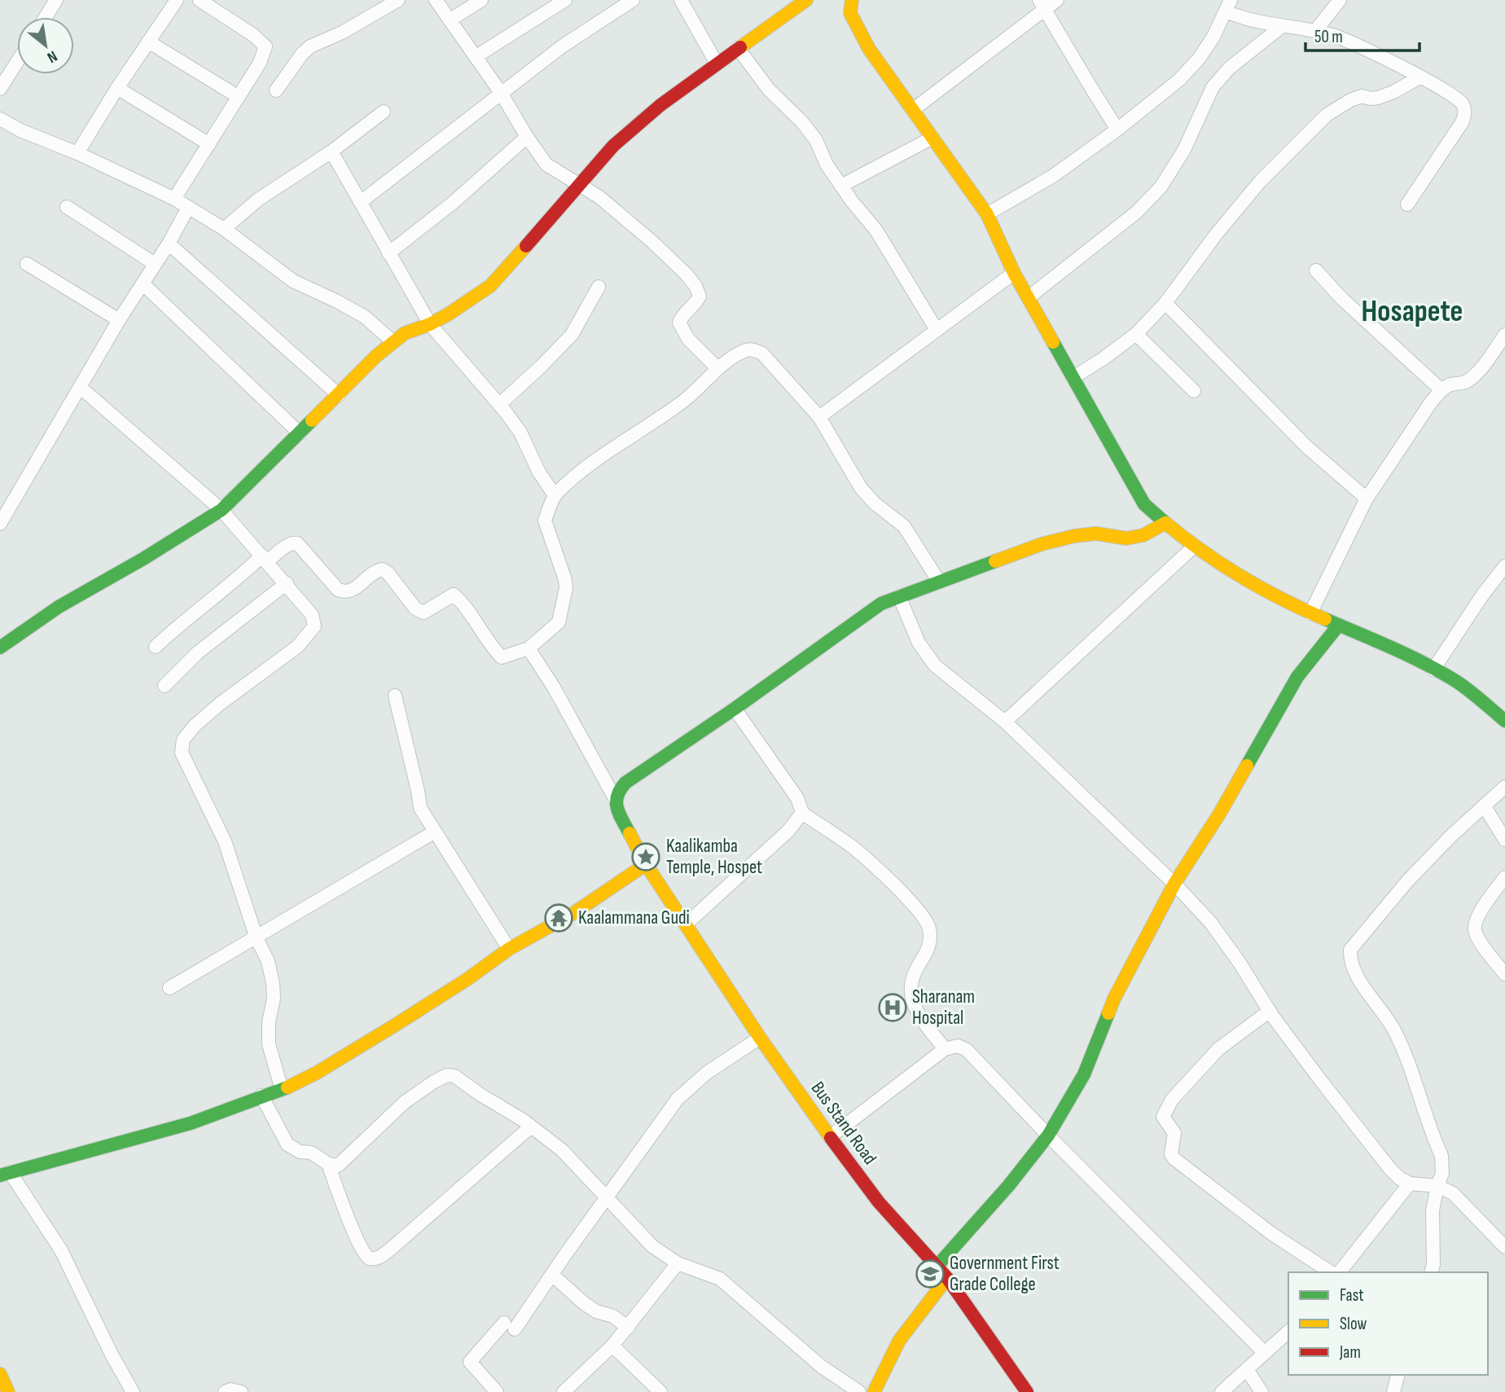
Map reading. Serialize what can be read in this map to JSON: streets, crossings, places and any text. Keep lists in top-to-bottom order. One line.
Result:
{"streets":{"street":["Bus Stand Road"]},"districts":["Hosapete"],"places":{"place":["Kaalikamba Temple, Hospet"],"temple":["Kaalammana Gudi"],"hospital":["Sharanam Hospital"],"school or university":["Government First Grade College"]},"legend":["Fast","Slow","Jam"],"scale_bar":"50 m","north":"bottom right"}
